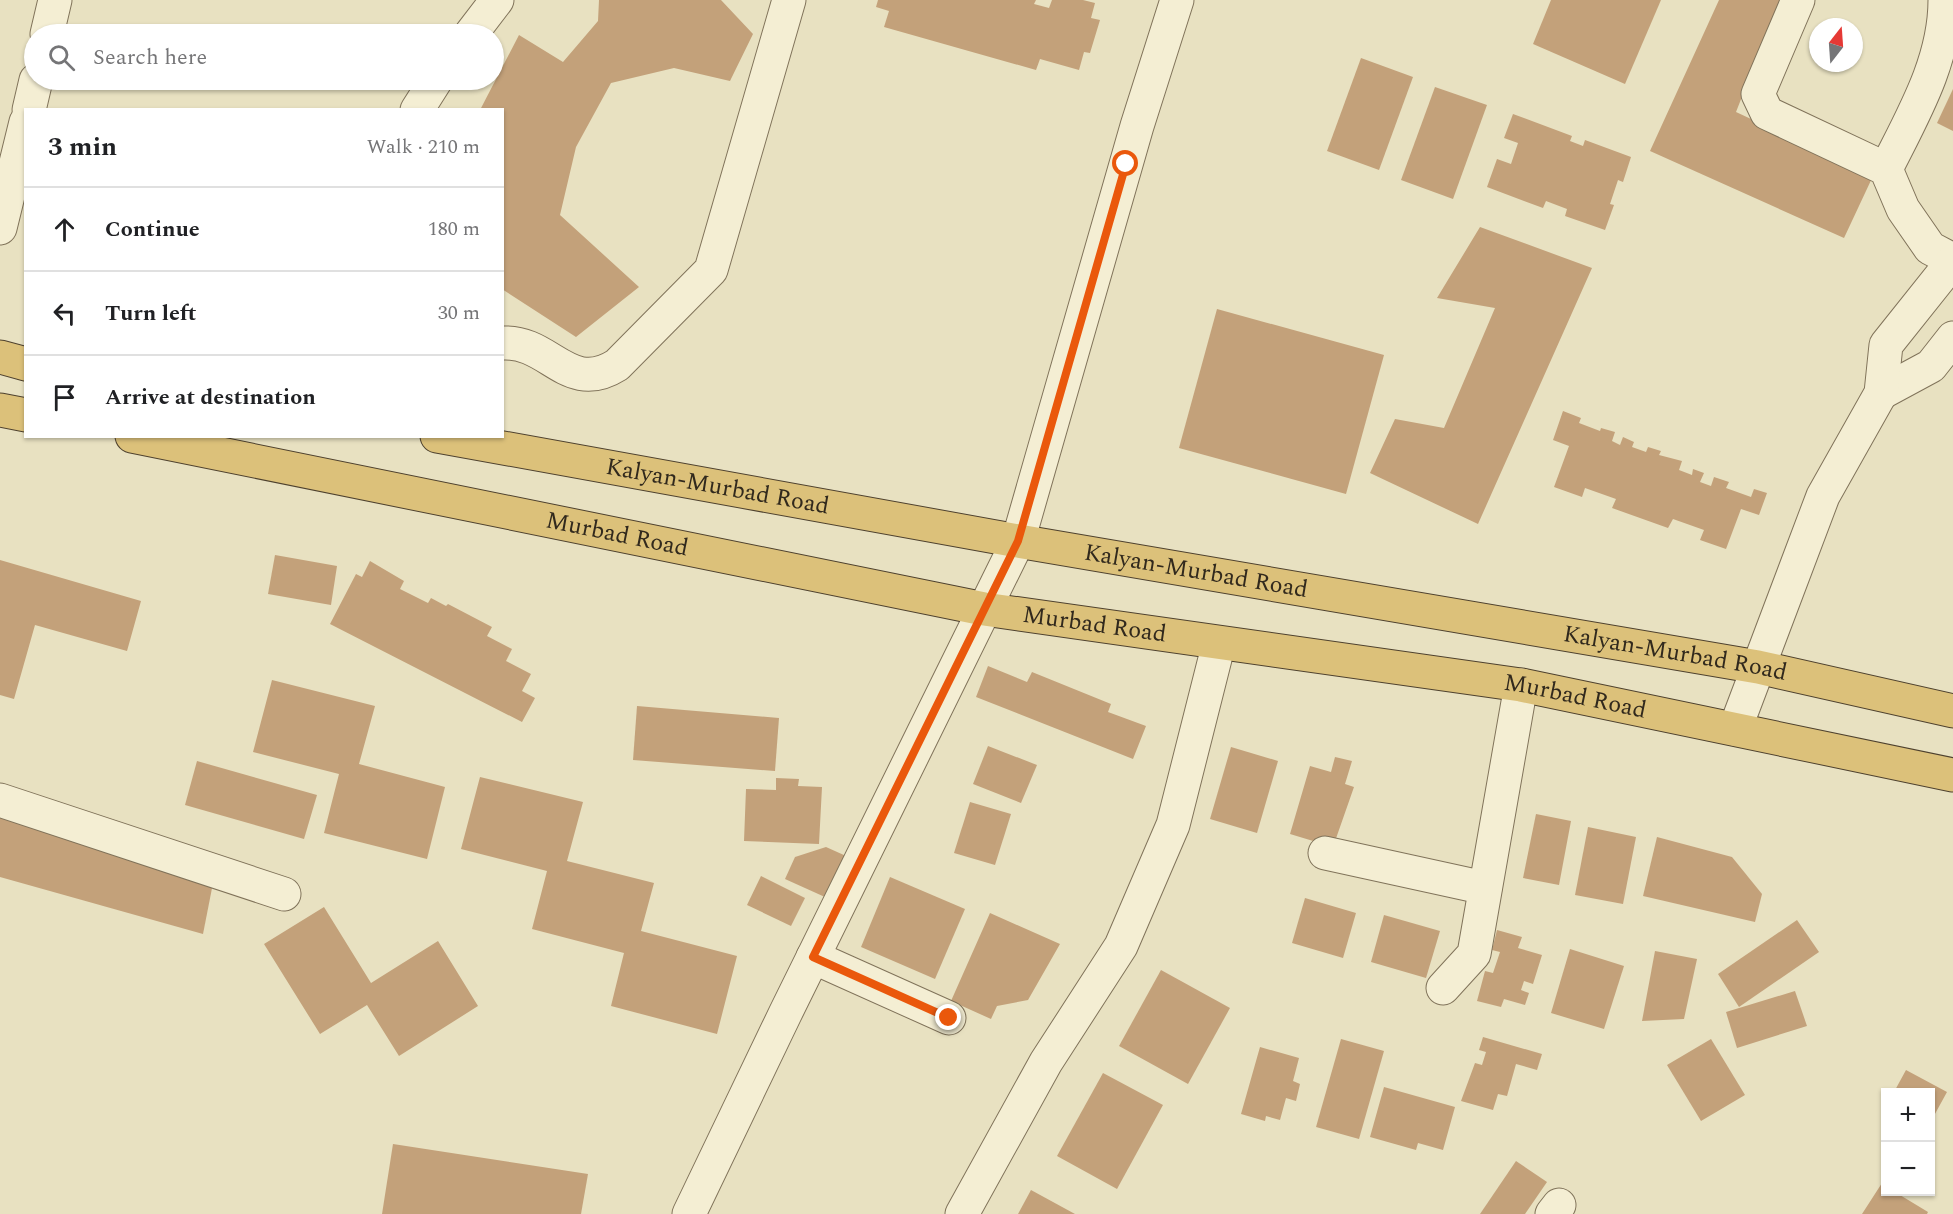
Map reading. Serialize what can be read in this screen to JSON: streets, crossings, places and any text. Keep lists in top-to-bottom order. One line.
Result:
{"streets":{"highway":["Kalyan-Murbad Road","Murbad Road"]},"north":"top","page":{"search":"Search here","heading":["3 min","Walk · 210 m"],"list":[["Continue","180 m"],["Turn left","30 m"],"Arrive at destination"],"map_buttons":["+","−"]}}
